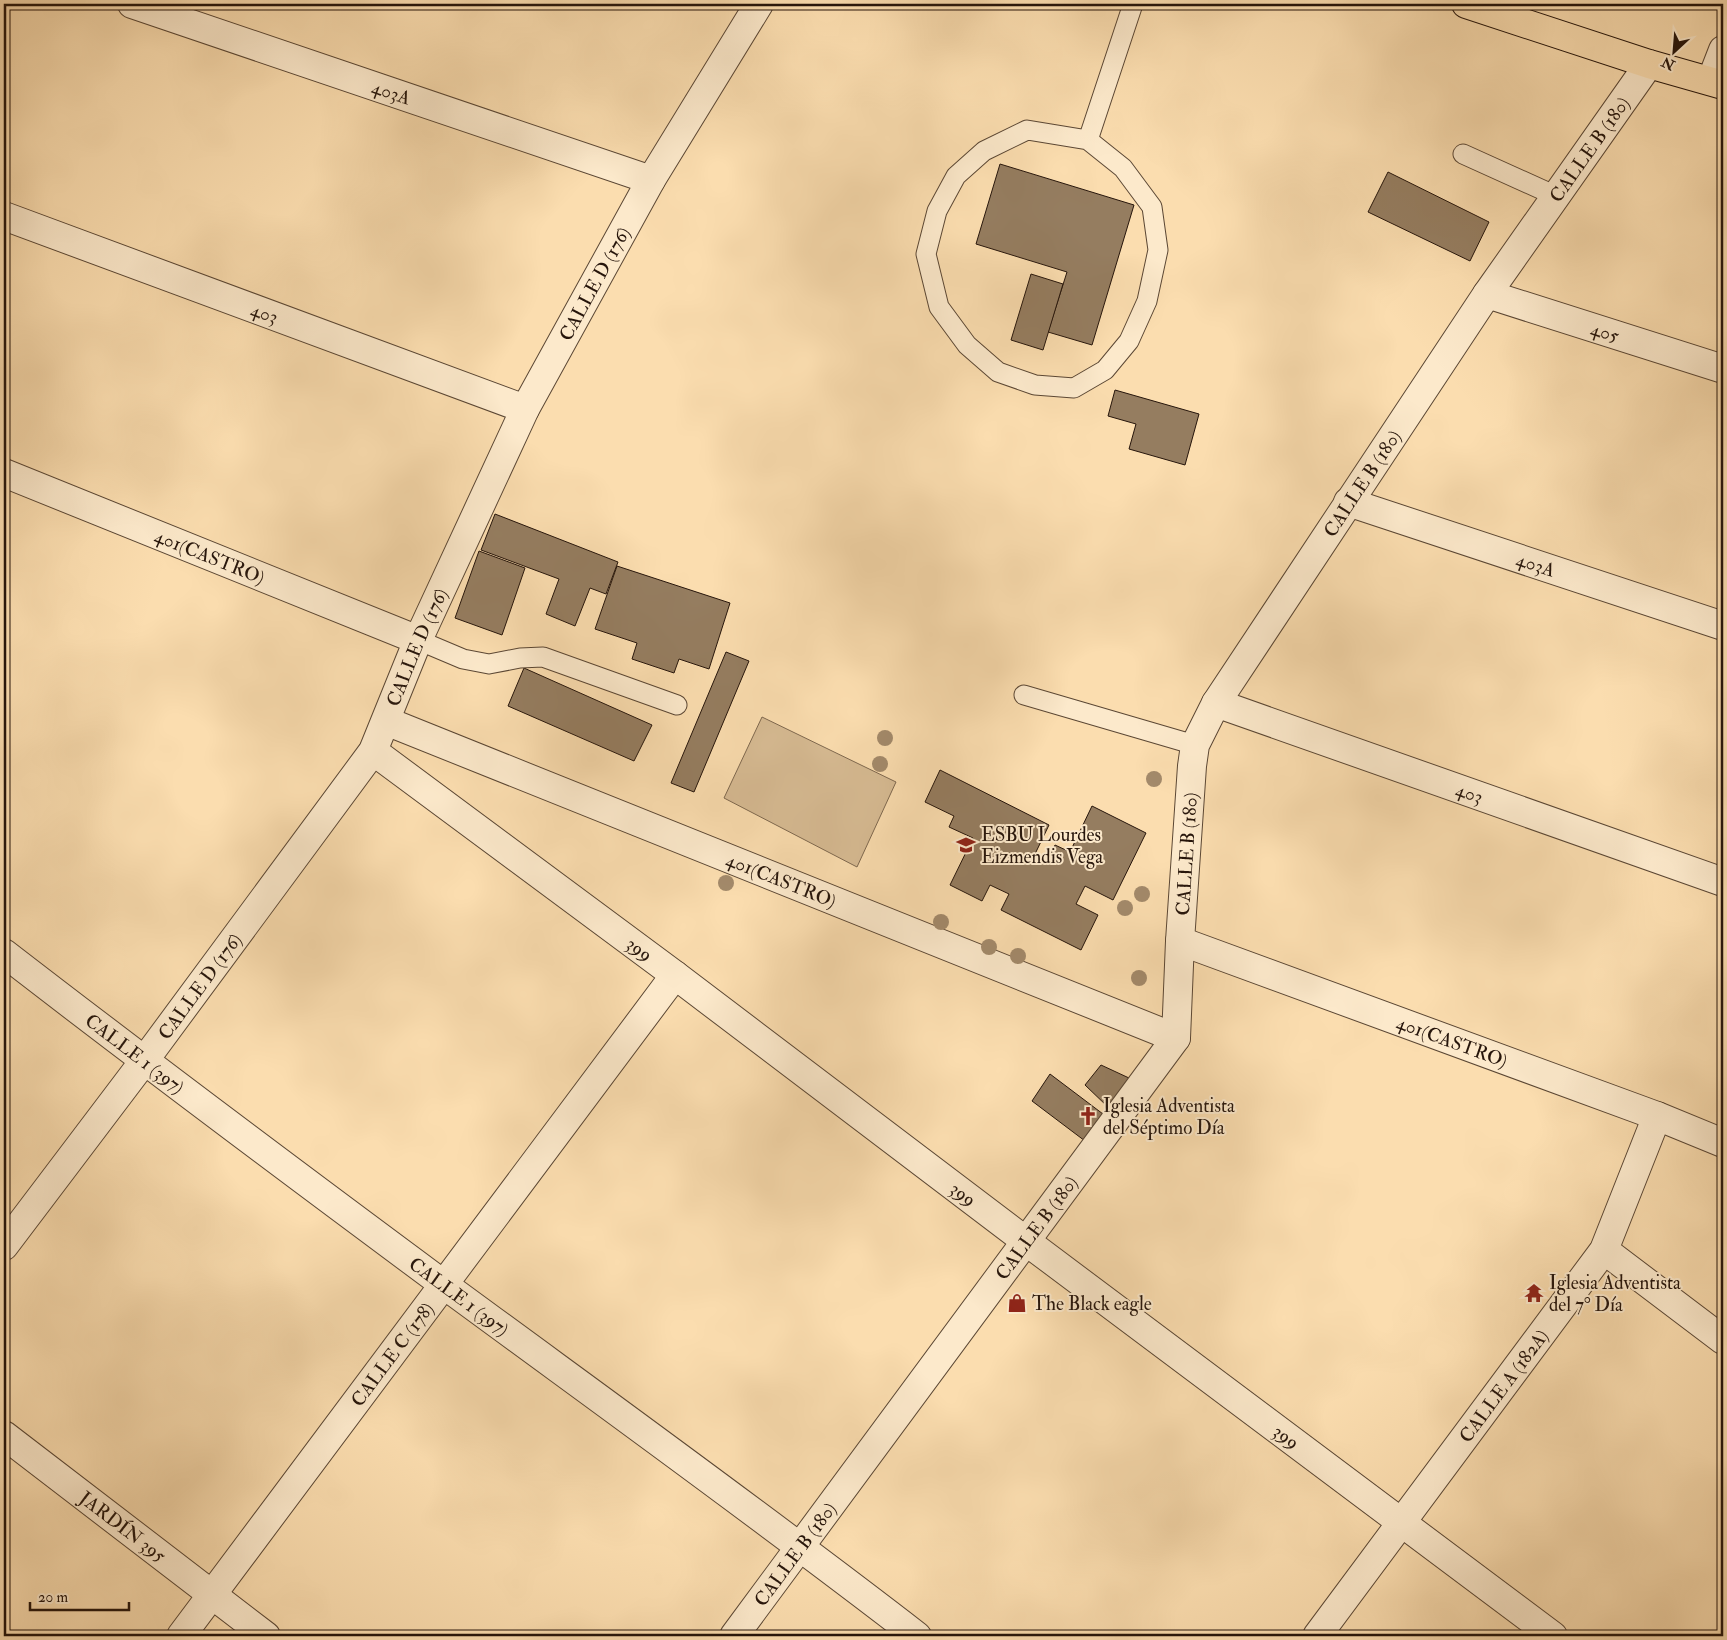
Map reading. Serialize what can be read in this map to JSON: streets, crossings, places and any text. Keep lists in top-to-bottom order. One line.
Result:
{"streets":{"street":["403A","CALLE B (180)","CALLE D (176)","403","405","401(CASTRO)","399","CALLE 1 (397)","CALLE C (178)","CALLE A (182A)","JARDÍN 395"]},"crossings":[["403A","CALLE B (180)"],["403A","CALLE D (176)"],["CALLE B (180)","403"],["CALLE B (180)","405"],["CALLE B (180)","401(CASTRO)"],["CALLE B (180)","399"],["CALLE B (180)","CALLE 1 (397)"],["CALLE D (176)","403"],["CALLE D (176)","401(CASTRO)"],["CALLE D (176)","399"],["CALLE D (176)","CALLE 1 (397)"],["401(CASTRO)","CALLE A (182A)"],["399","CALLE C (178)"],["399","CALLE A (182A)"],["CALLE 1 (397)","CALLE C (178)"],["CALLE C (178)","JARDÍN 395"]],"places":{"school or university":["ESBU Lourdes Eizmendis Vega"],"church":["Iglesia Adventista del Séptimo Día"],"temple":["Iglesia Adventista del 7° Día"],"shop":["The Black eagle"]},"scale_bar":"20 m","north":"bottom left"}
